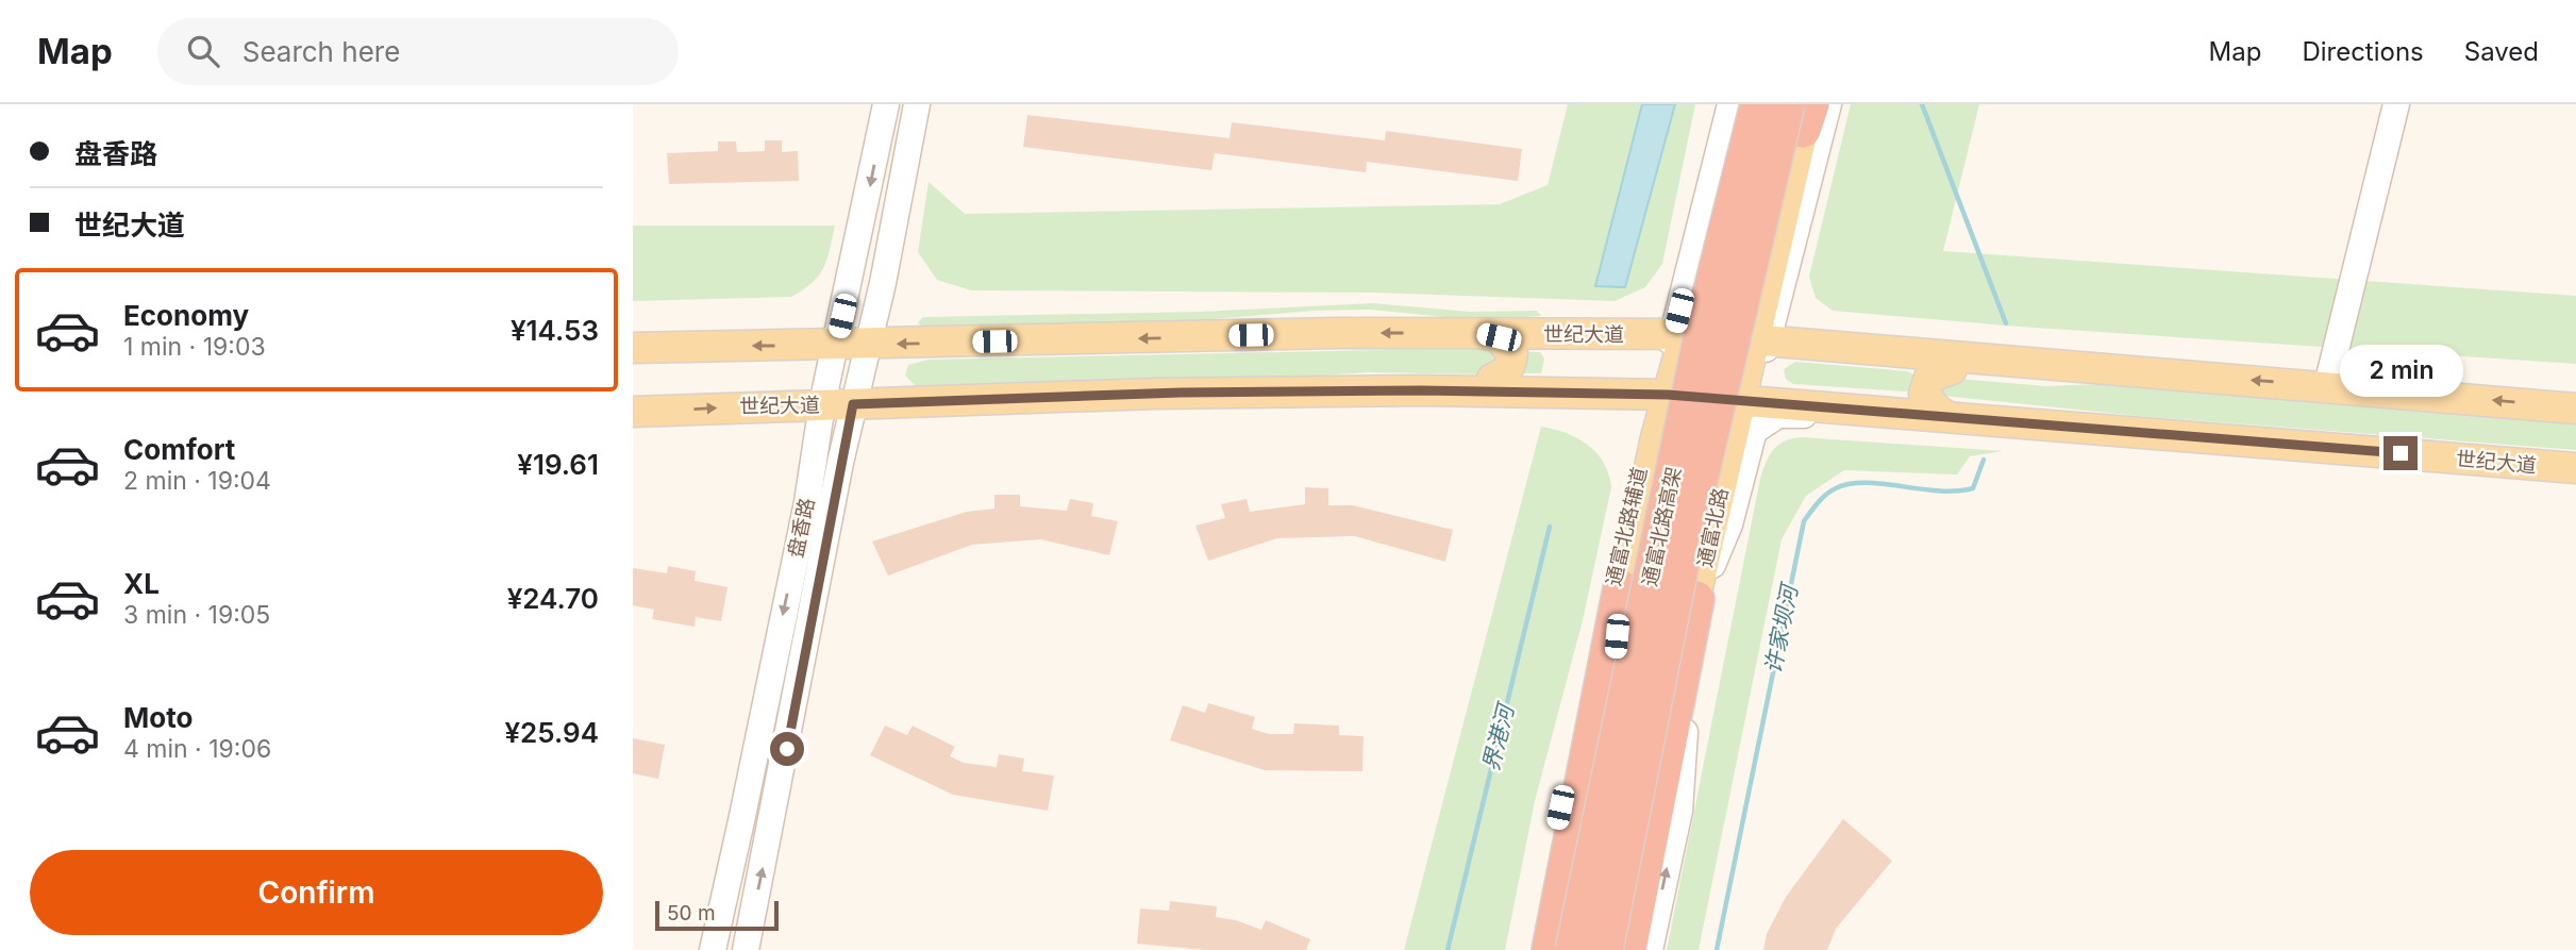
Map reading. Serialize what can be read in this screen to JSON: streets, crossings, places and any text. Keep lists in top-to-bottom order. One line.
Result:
{"streets":{"highway":["通富北路高架"],"main road":["世纪大道","通富北路"],"street":["通富北路辅道","盘香路"]},"crossings":[["世纪大道","盘香路"],["世纪大道","通富北路"],["通富北路高架","通富北路"]],"water":["许家坝河","界港河"],"scale_bar":"50 m","page":{"header":"Map","search":"Search here","nav":["Map","Directions","Saved"],"banner":["盘香路","世纪大道"],"list":[{"name":"Economy","note":"1 min · 19:03","value":"¥14.53"},{"name":"Comfort","note":"2 min · 19:04","value":"¥19.61"},{"name":"XL","note":"3 min · 19:05","value":"¥24.70"},{"name":"Moto","note":"4 min · 19:06","value":"¥25.94"}],"bubble":"2 min","buttons":"Confirm","scale":"50 m"}}
